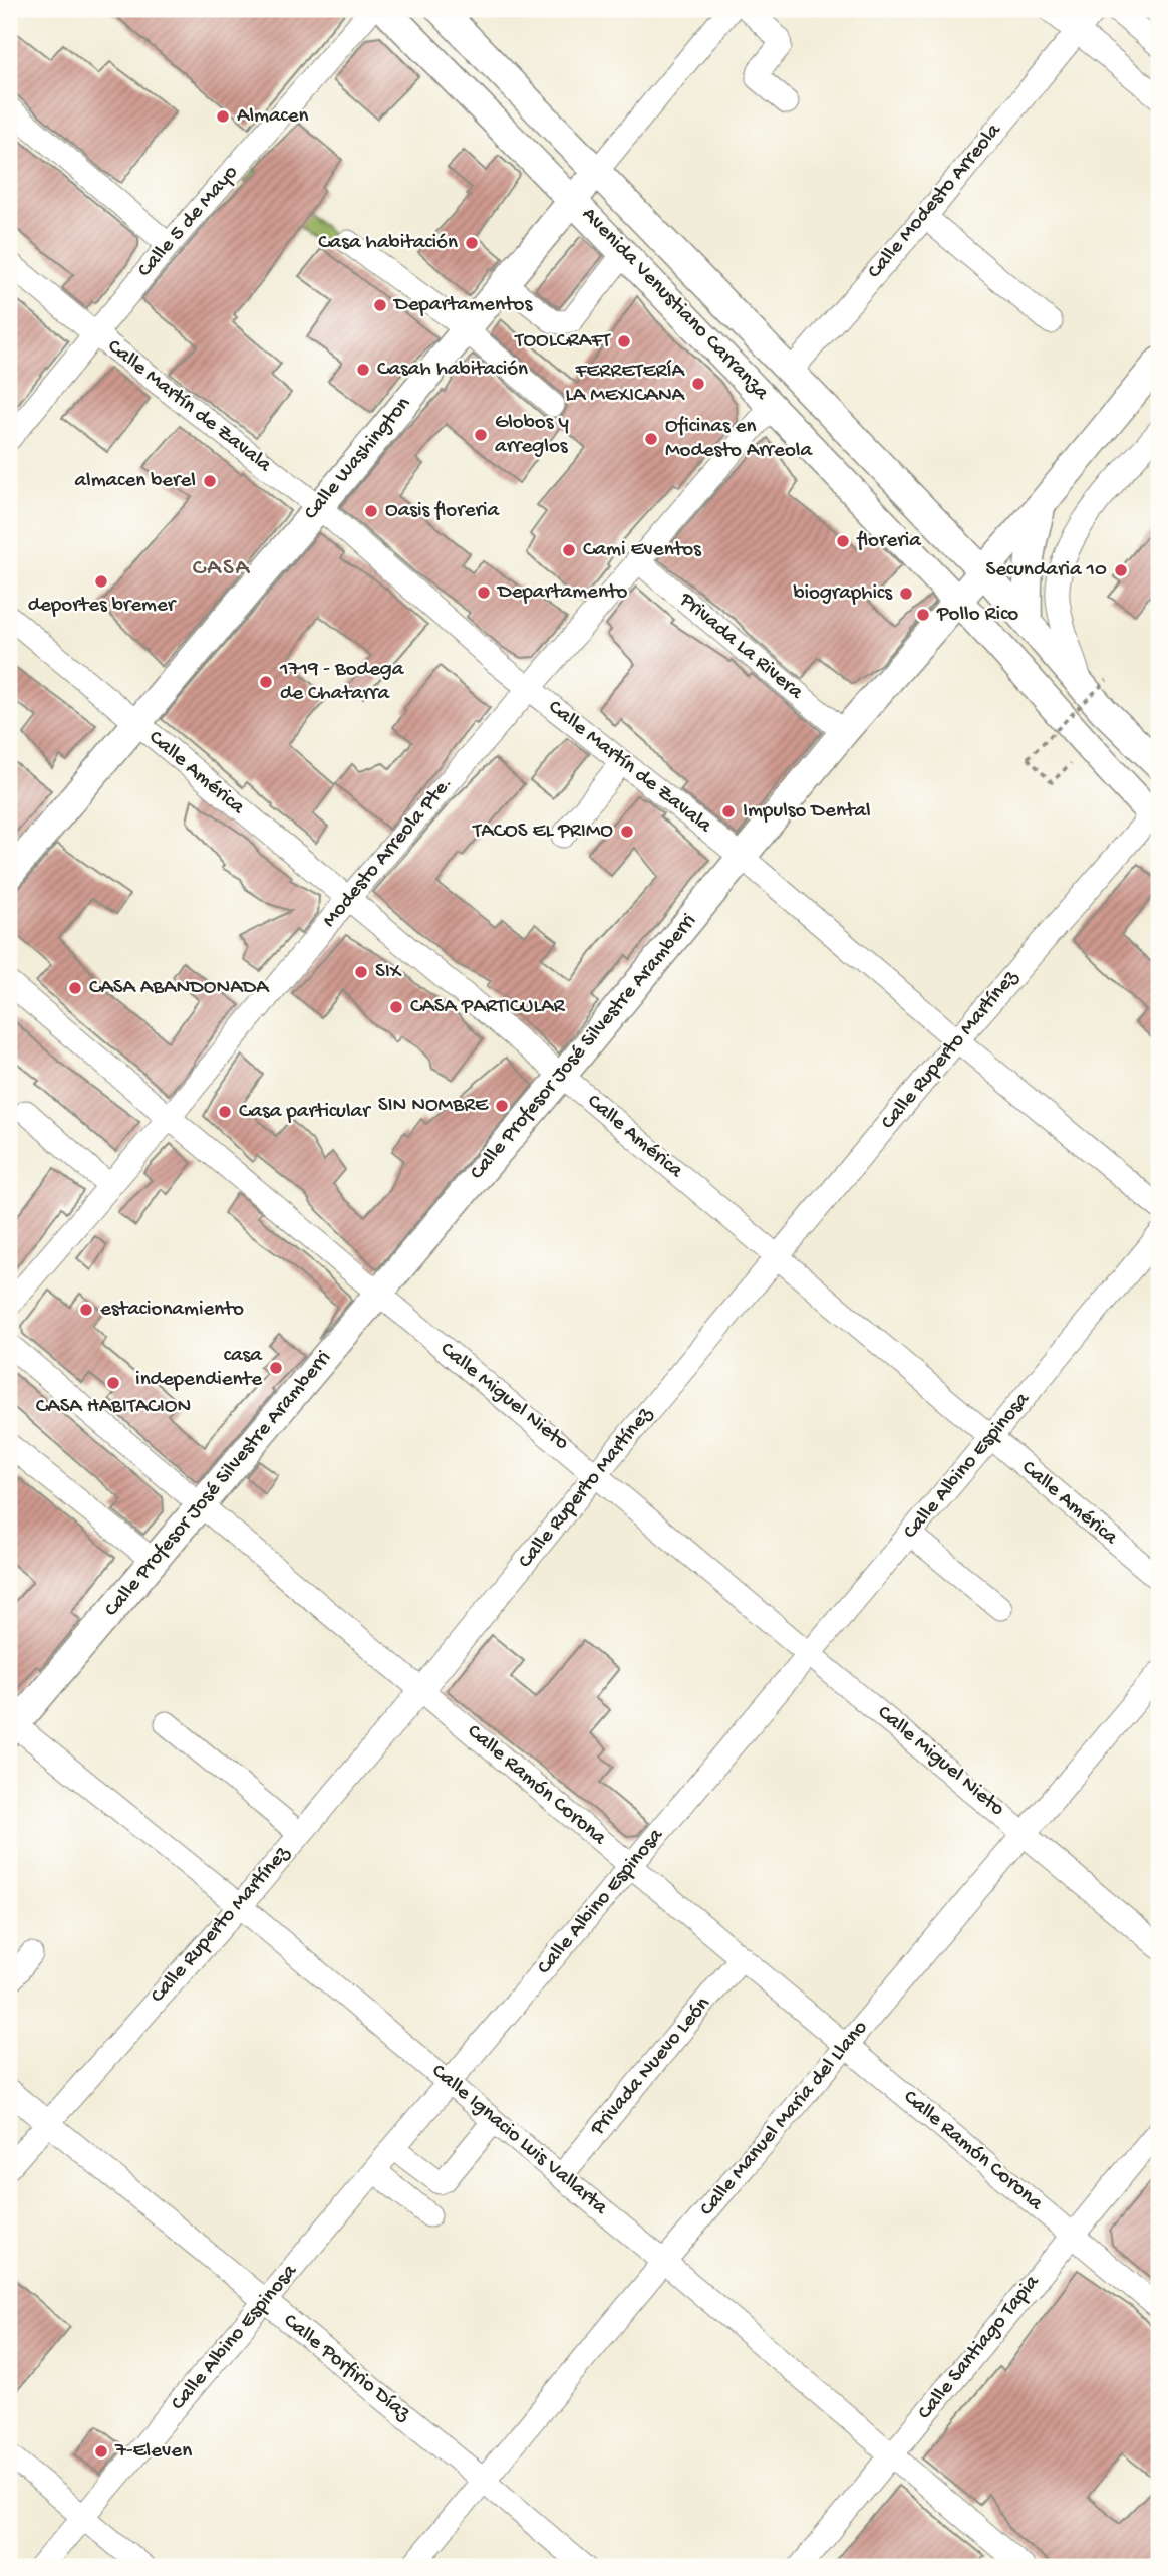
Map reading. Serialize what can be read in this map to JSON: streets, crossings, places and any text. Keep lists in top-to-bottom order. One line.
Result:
{"streets":{"main road":["Avenida Venustiano Carranza","Calle Washington","Calle Profesor José Silvestre Aramberri"],"street":["Calle Modesto Arreola","Calle 5 de Mayo","Calle Martín de Zavala","Privada La Rivera","Calle América","Modesto Arreola Pte.","Calle Ruperto Martínez","Calle Miguel Nieto","Calle Albino Espinosa","Calle Ramón Corona","Privada Nuevo León","Calle Manuel Maria del Llano","Calle Ignacio Luis Vallarta","Calle Santiago Tapia","Calle Porfirio Díaz"]},"crossings":[["Calle Modesto Arreola","Avenida Venustiano Carranza"],["Calle 5 de Mayo","Calle Martín de Zavala"],["Avenida Venustiano Carranza","Calle Washington"],["Avenida Venustiano Carranza","Modesto Arreola Pte."],["Avenida Venustiano Carranza","Calle Profesor José Silvestre Aramberri"],["Avenida Venustiano Carranza","Calle Ruperto Martínez"],["Calle Martín de Zavala","Calle Washington"],["Calle Martín de Zavala","Modesto Arreola Pte."],["Calle Martín de Zavala","Calle Profesor José Silvestre Aramberri"],["Calle Martín de Zavala","Calle Ruperto Martínez"],["Calle Washington","Calle América"],["Privada La Rivera","Modesto Arreola Pte."],["Privada La Rivera","Calle Profesor José Silvestre Aramberri"],["Calle América","Modesto Arreola Pte."],["Calle América","Calle Profesor José Silvestre Aramberri"],["Calle América","Calle Ruperto Martínez"],["Calle América","Calle Albino Espinosa"],["Modesto Arreola Pte.","Calle Miguel Nieto"],["Calle Profesor José Silvestre Aramberri","Calle Miguel Nieto"],["Calle Profesor José Silvestre Aramberri","Calle Ramón Corona"],["Calle Profesor José Silvestre Aramberri","Calle Ignacio Luis Vallarta"],["Calle Ruperto Martínez","Calle Miguel Nieto"],["Calle Ruperto Martínez","Calle Ramón Corona"],["Calle Ruperto Martínez","Calle Ignacio Luis Vallarta"],["Calle Ruperto Martínez","Calle Porfirio Díaz"],["Calle Miguel Nieto","Calle Albino Espinosa"],["Calle Miguel Nieto","Calle Manuel Maria del Llano"],["Calle Albino Espinosa","Calle Ramón Corona"],["Calle Albino Espinosa","Calle Ignacio Luis Vallarta"],["Calle Albino Espinosa","Calle Porfirio Díaz"],["Calle Ramón Corona","Privada Nuevo León"],["Calle Ramón Corona","Calle Manuel Maria del Llano"],["Calle Ramón Corona","Calle Santiago Tapia"],["Privada Nuevo León","Calle Ignacio Luis Vallarta"],["Calle Manuel Maria del Llano","Calle Ignacio Luis Vallarta"],["Calle Manuel Maria del Llano","Calle Porfirio Díaz"],["Calle Ignacio Luis Vallarta","Calle Santiago Tapia"]],"districts":["CASA"],"places":["Almacen","Casa habitación","Departamentos","TOOLCRAFT","Casah habitación","FERRETERÍA LA MEXICANA","Globos y arreglos","Oficinas en Modesto Arreola","almacen berel","Oasis floreria","floreria","Cami Eventos","Secundaria 10","deportes bremer","Departamento","biographics","Pollo Rico","1719 - Bodega de Chatarra","Impulso Dental","TACOS EL PRIMO","SIX","CASA ABANDONADA","CASA PARTICULAR","SIN NOMBRE","Casa particular","estacionamiento","casa independiente","CASA HABITACION","7-Eleven"]}
